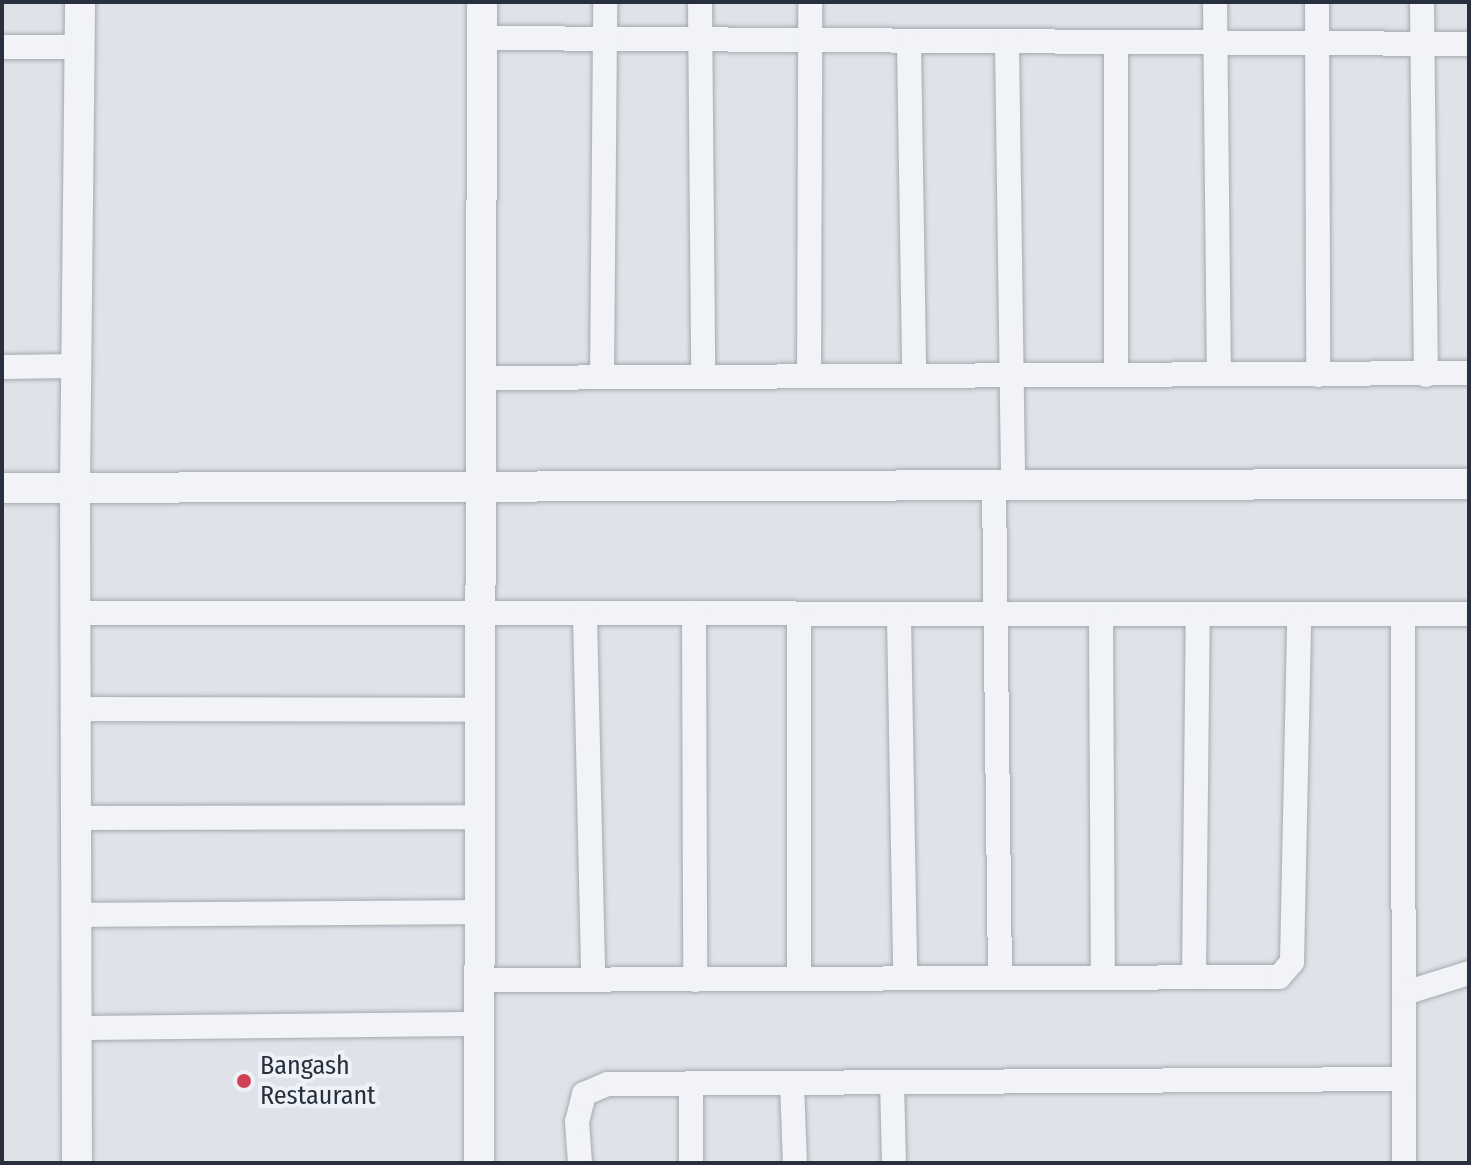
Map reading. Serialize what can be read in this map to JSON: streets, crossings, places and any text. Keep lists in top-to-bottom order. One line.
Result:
{"places":["Bangash Restaurant"]}
